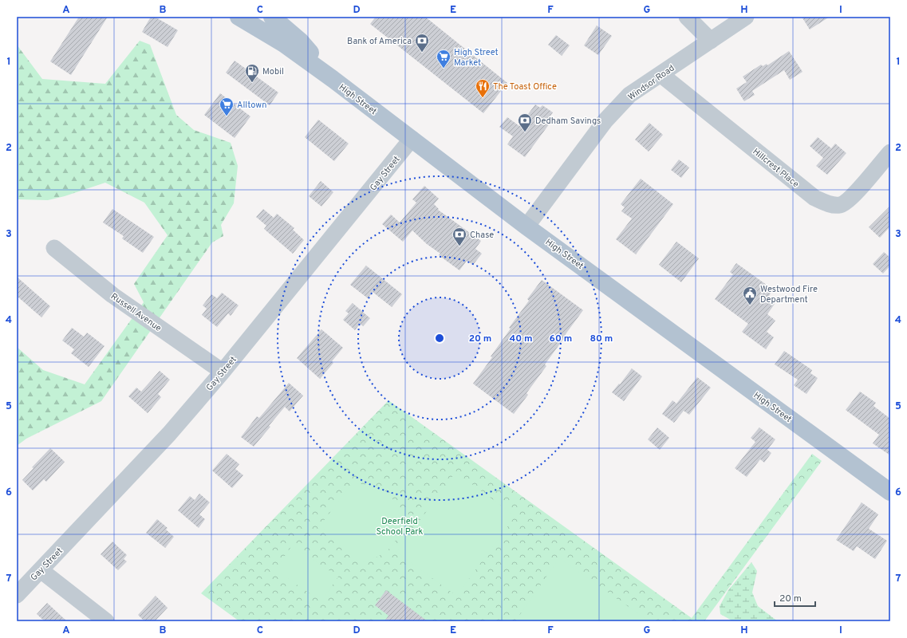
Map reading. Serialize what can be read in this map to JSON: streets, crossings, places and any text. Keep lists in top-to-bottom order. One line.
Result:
{"streets":{"main road":["High Street"],"street":["Windsor Road","Hillcrest Place","Gay Street","Russell Avenue"]},"crossings":[["Windsor Road","High Street"],["Windsor Road","Hillcrest Place"],["High Street","Gay Street"],["Gay Street","Russell Avenue"]],"parks":["Deerfield School Park"],"places":{"bank":["Bank of America","Dedham Savings","Chase"],"supermarket":["High Street Market","Alltown"],"fuel station":["Mobil"],"restaurant":["The Toast Office"],"public building":["Westwood Fire Department"]},"scale_bar":"20 m","grid":{"columns":["A","B","C","D","E","F","G","H","I"],"rows":["1","2","3","4","5","6","7"]},"rings":["20 m","40 m","60 m","80 m"]}
